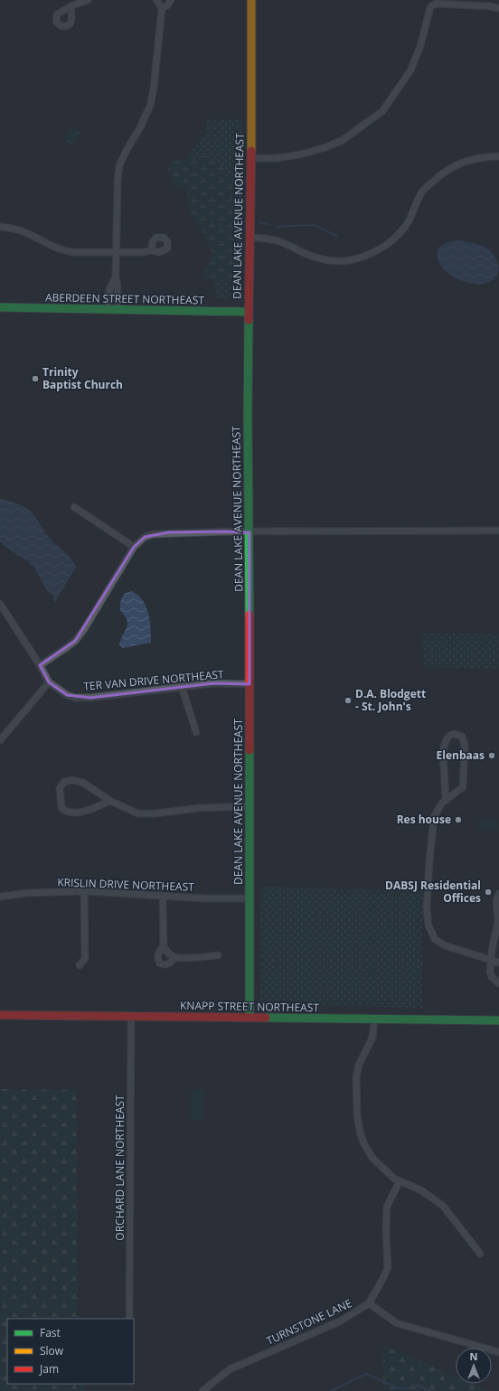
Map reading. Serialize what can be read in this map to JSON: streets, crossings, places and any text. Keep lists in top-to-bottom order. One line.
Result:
{"streets":{"main road":["DEAN LAKE AVENUE NORTHEAST","ABERDEEN STREET NORTHEAST","KNAPP STREET NORTHEAST"],"street":["TER VAN DRIVE NORTHEAST","KRISLIN DRIVE NORTHEAST","ORCHARD LANE NORTHEAST","TURNSTONE LANE"]},"crossings":[["DEAN LAKE AVENUE NORTHEAST","ABERDEEN STREET NORTHEAST"],["DEAN LAKE AVENUE NORTHEAST","TER VAN DRIVE NORTHEAST"],["DEAN LAKE AVENUE NORTHEAST","KRISLIN DRIVE NORTHEAST"],["DEAN LAKE AVENUE NORTHEAST","KNAPP STREET NORTHEAST"],["KNAPP STREET NORTHEAST","ORCHARD LANE NORTHEAST"]],"places":["Trinity Baptist Church","D.A. Blodgett - St. John's","Elenbaas","Res house","DABSJ Residential Offices"],"legend":["Fast","Slow","Jam"],"north":"top"}
